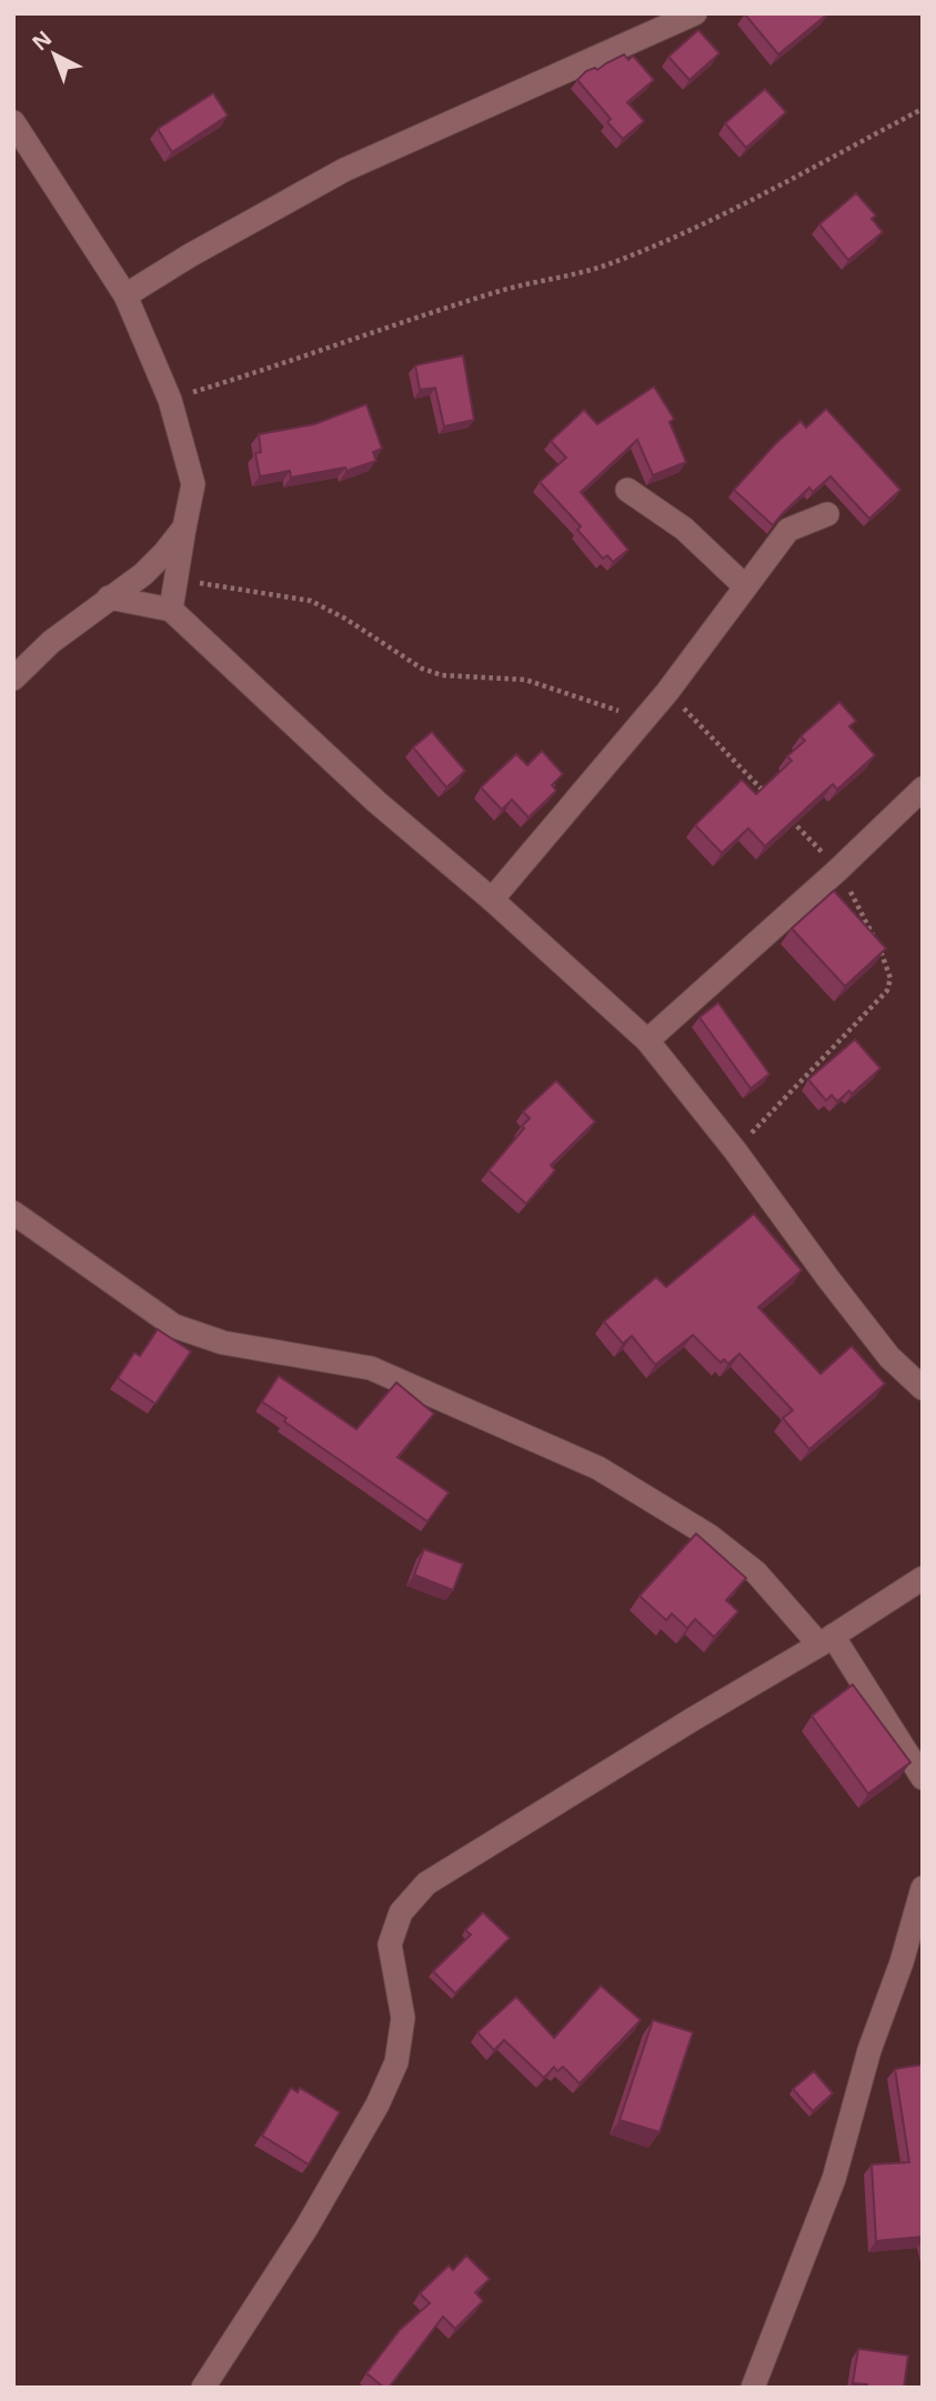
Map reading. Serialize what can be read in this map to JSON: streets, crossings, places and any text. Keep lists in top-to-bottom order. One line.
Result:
{"north":"top left"}
